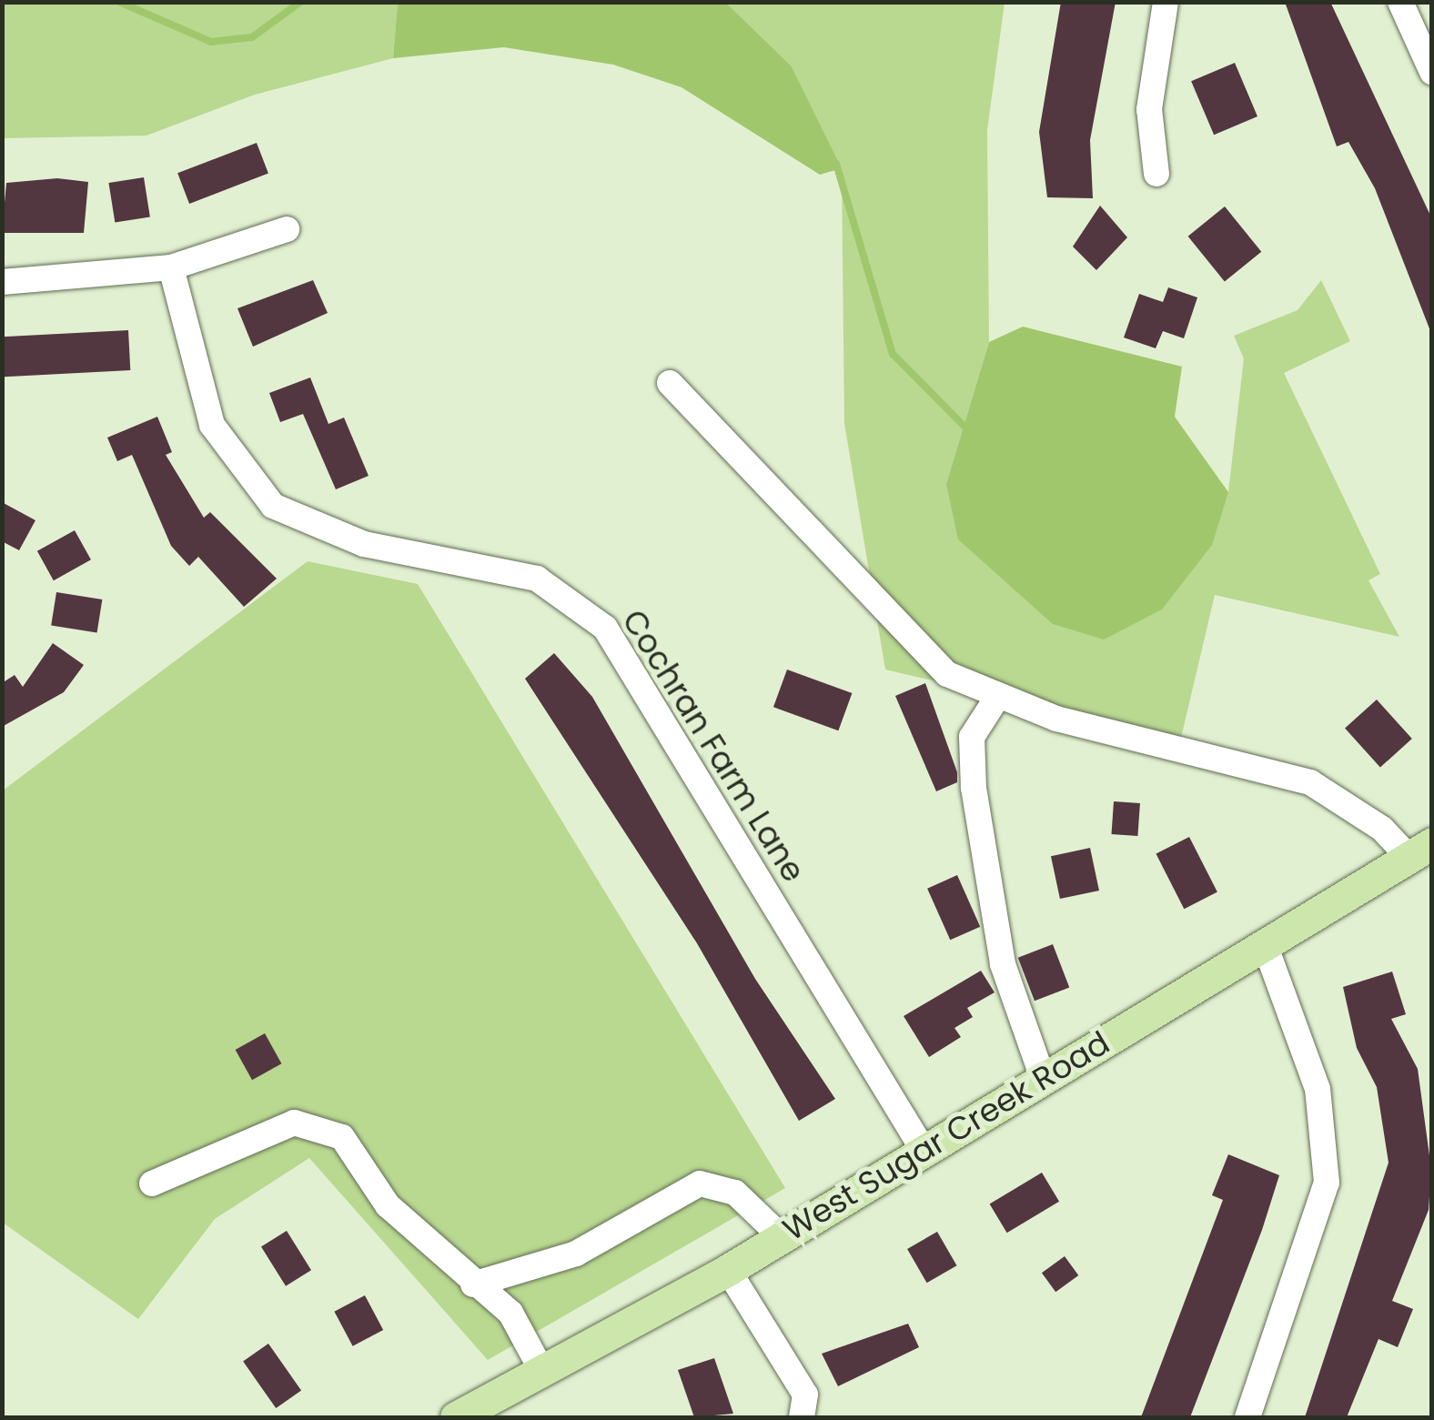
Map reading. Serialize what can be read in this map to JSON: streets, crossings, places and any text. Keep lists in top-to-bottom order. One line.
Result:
{"streets":{"main road":["West Sugar Creek Road"],"street":["Cochran Farm Lane"]},"crossings":[["Cochran Farm Lane","West Sugar Creek Road"]]}
